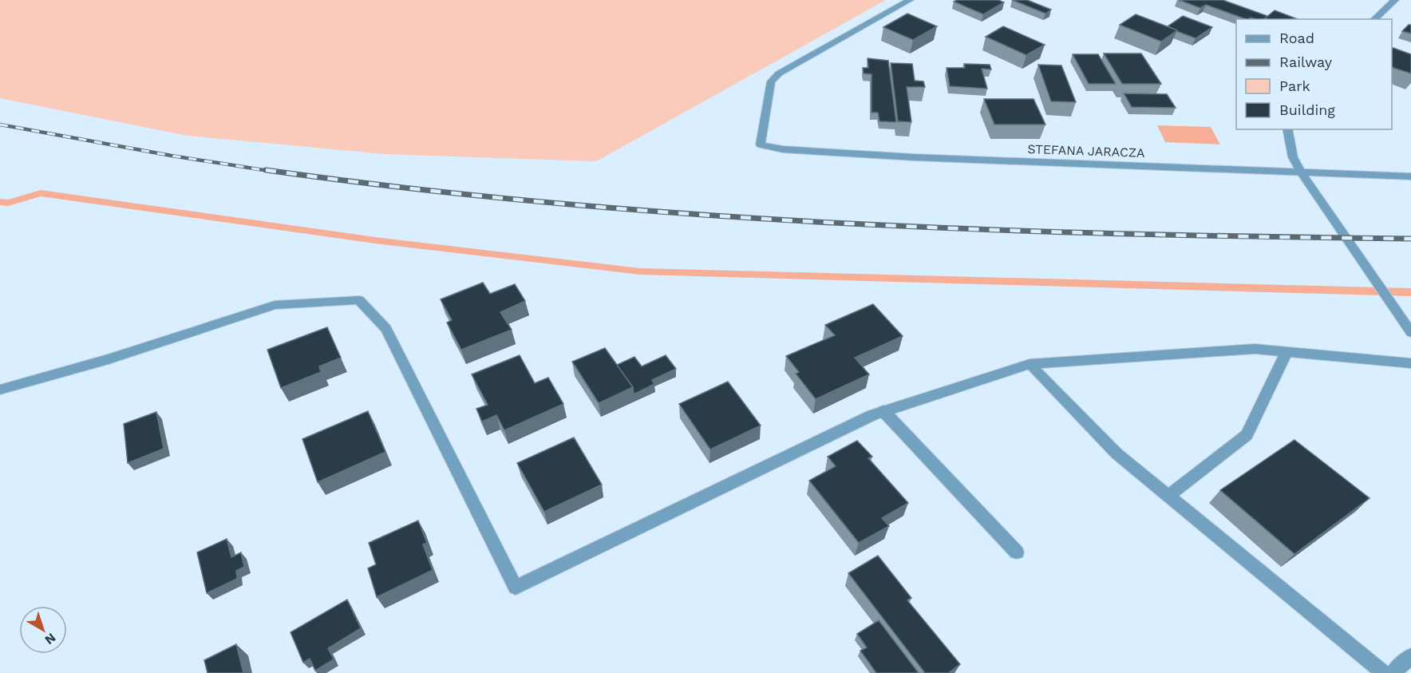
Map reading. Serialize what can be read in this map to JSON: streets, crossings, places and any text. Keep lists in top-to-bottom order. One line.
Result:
{"streets":{"street":["STEFANA JARACZA"]},"legend":["Road","Railway","Park","Building"],"north":"bottom right"}
